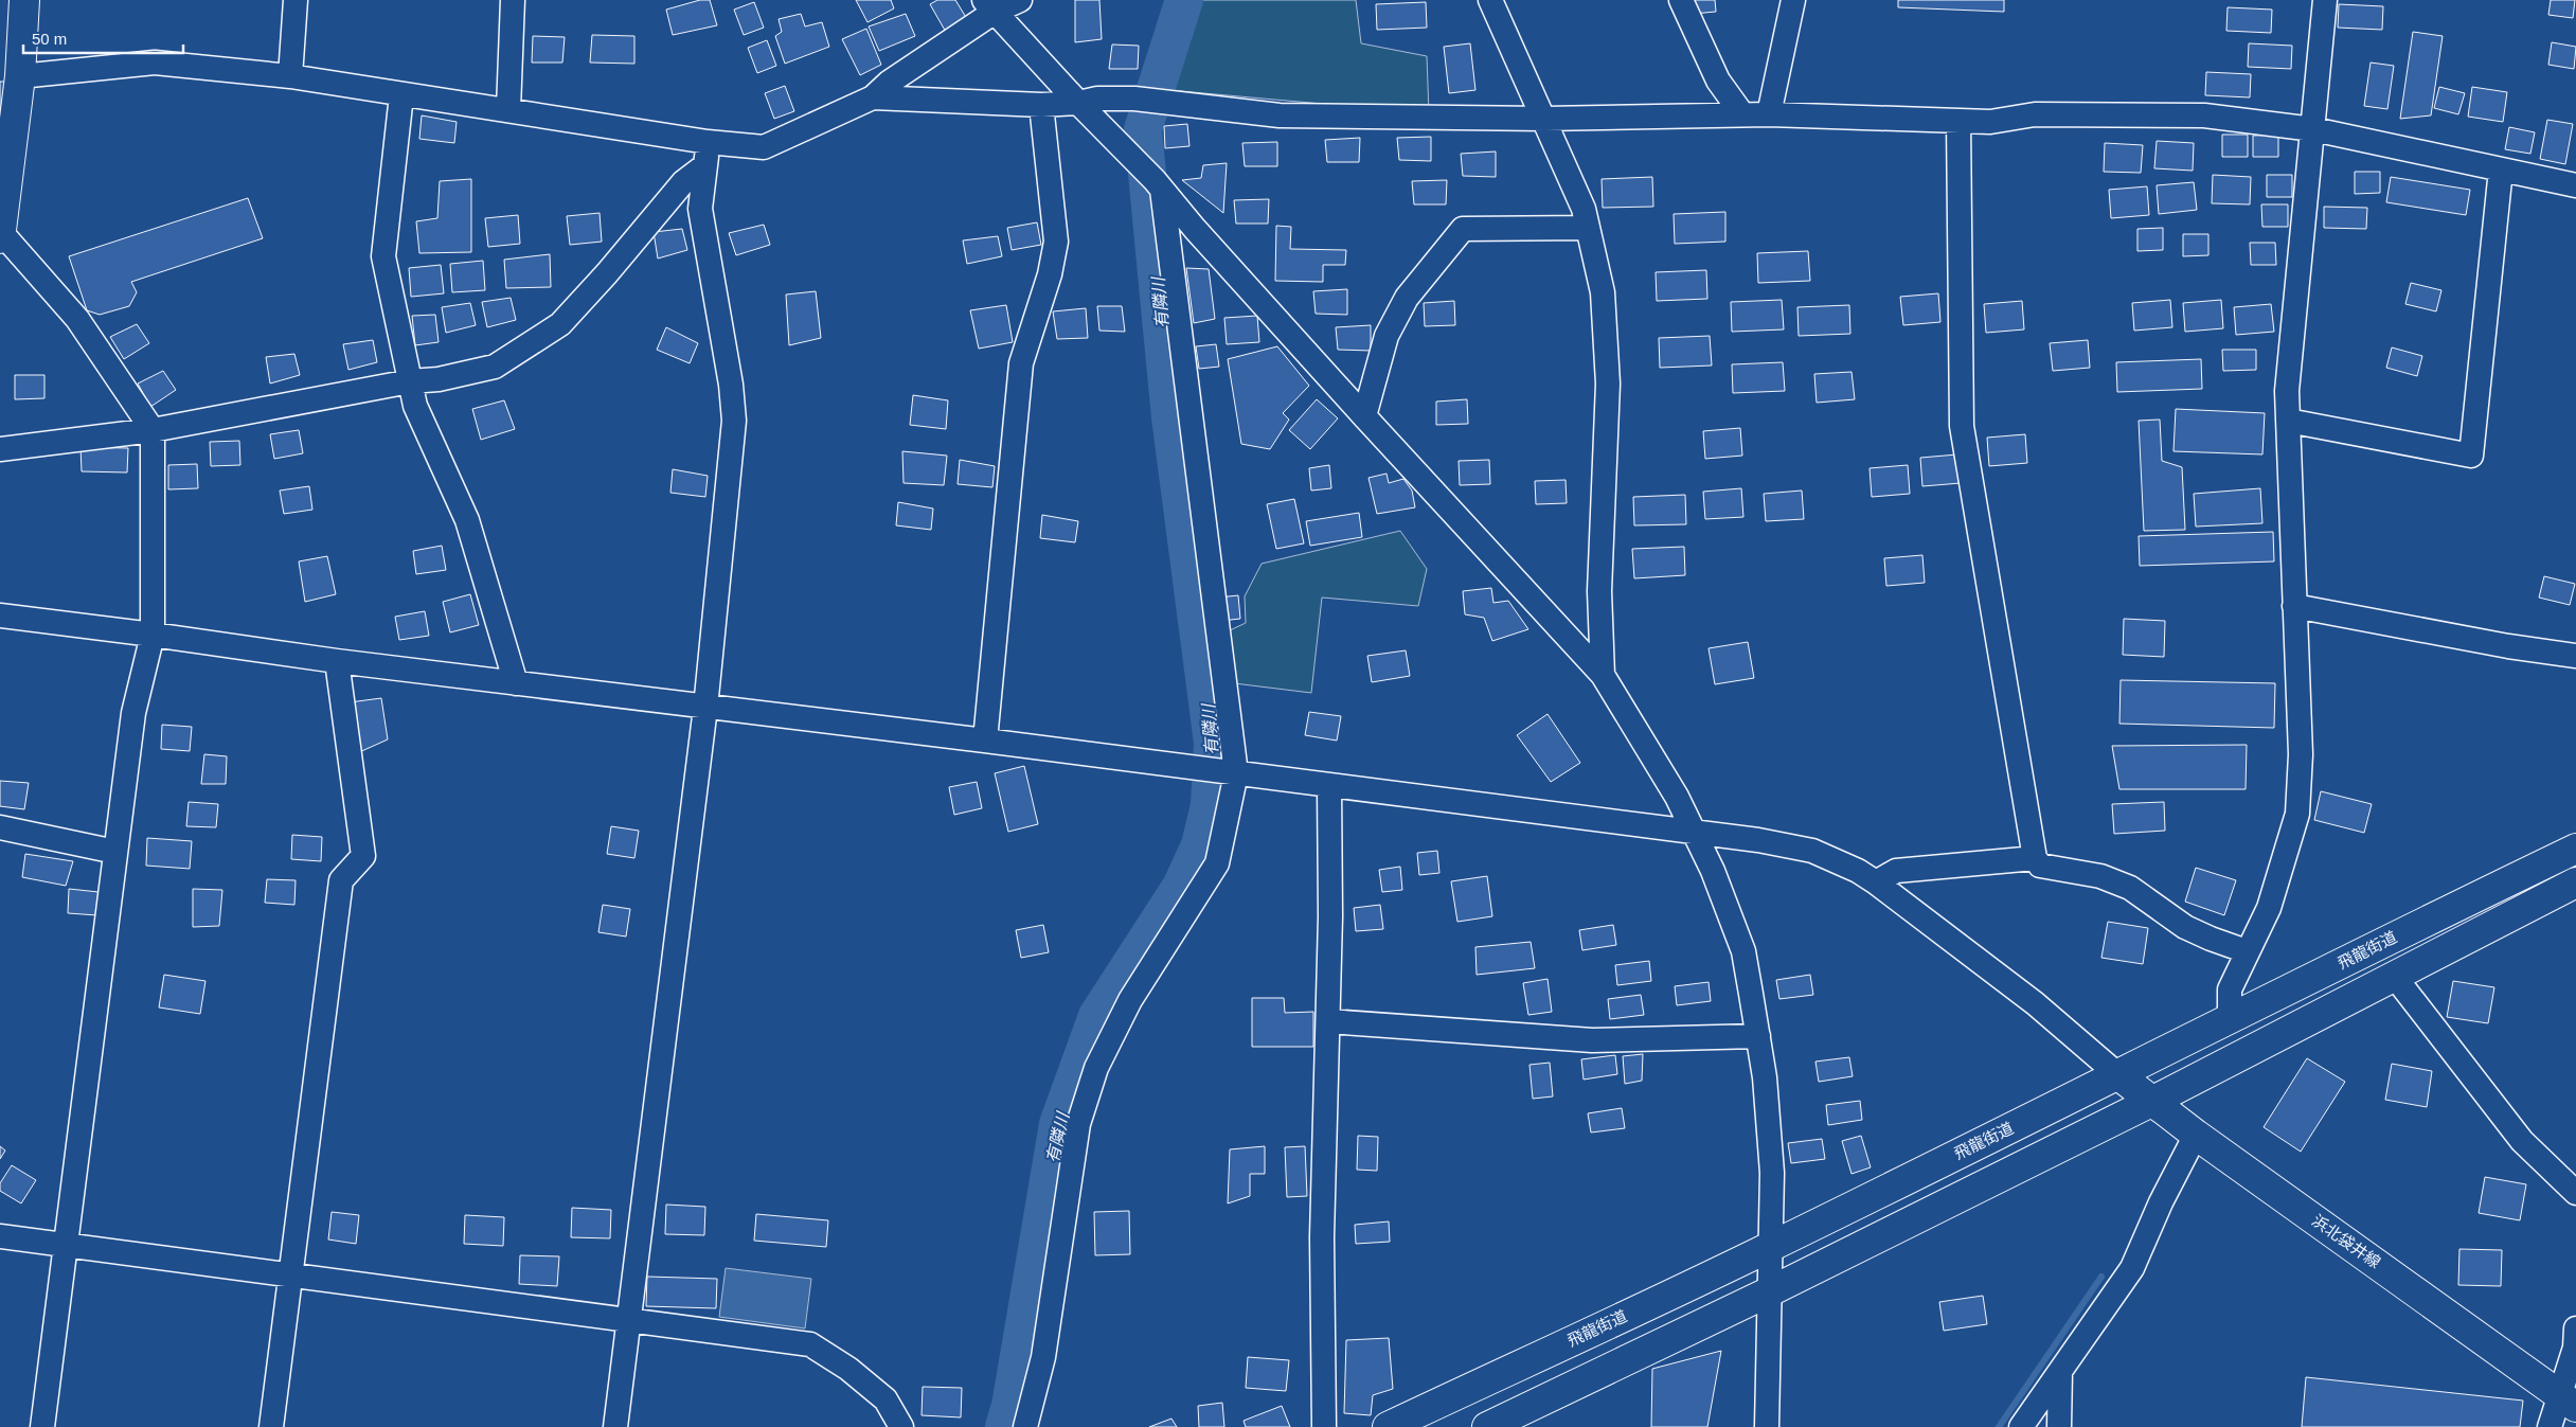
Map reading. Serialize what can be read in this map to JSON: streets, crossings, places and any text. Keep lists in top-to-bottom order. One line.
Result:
{"streets":{"main road":["飛龍街道","浜北袋井線"]},"crossings":[["飛龍街道","浜北袋井線"]],"water":["有隣川"],"scale_bar":"50 m"}
